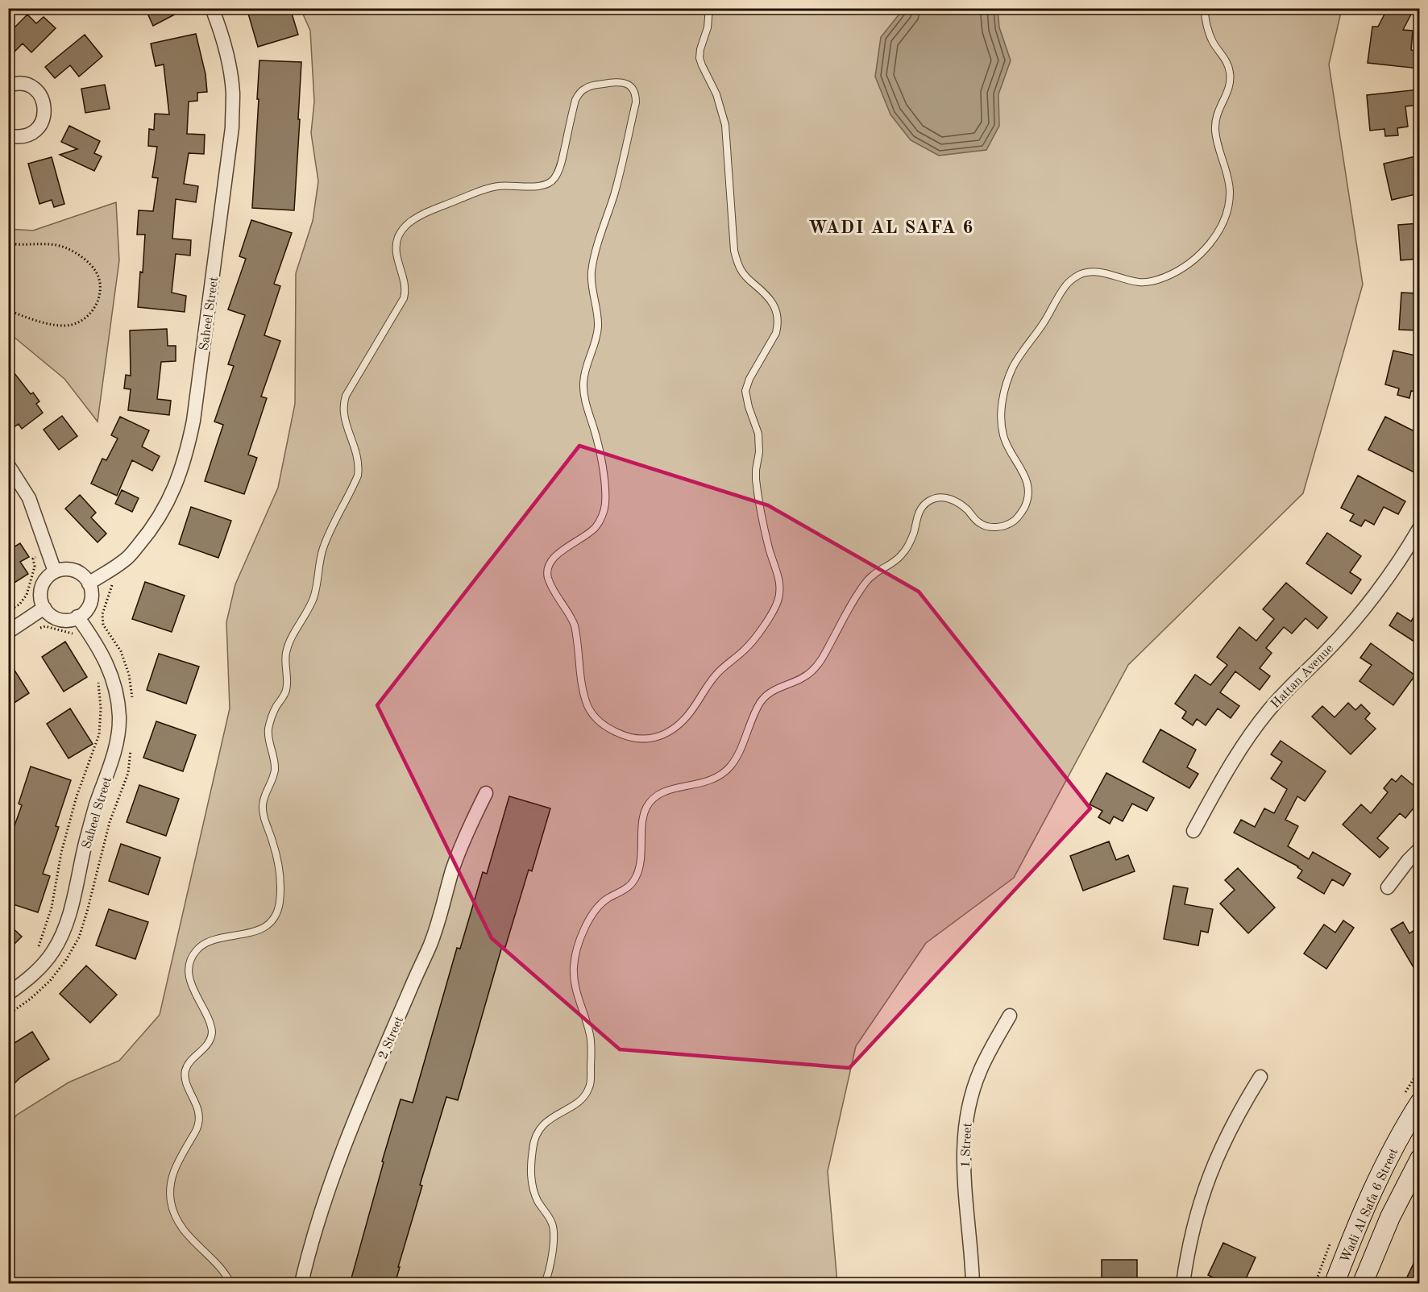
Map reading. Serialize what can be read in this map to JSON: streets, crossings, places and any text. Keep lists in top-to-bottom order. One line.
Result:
{"streets":{"main road":["Wadi Al Safa 6 Street"],"street":["Saheel Street","Hattan Avenue","2 Street","1 Street"]},"districts":["WADI AL SAFA 6"]}
